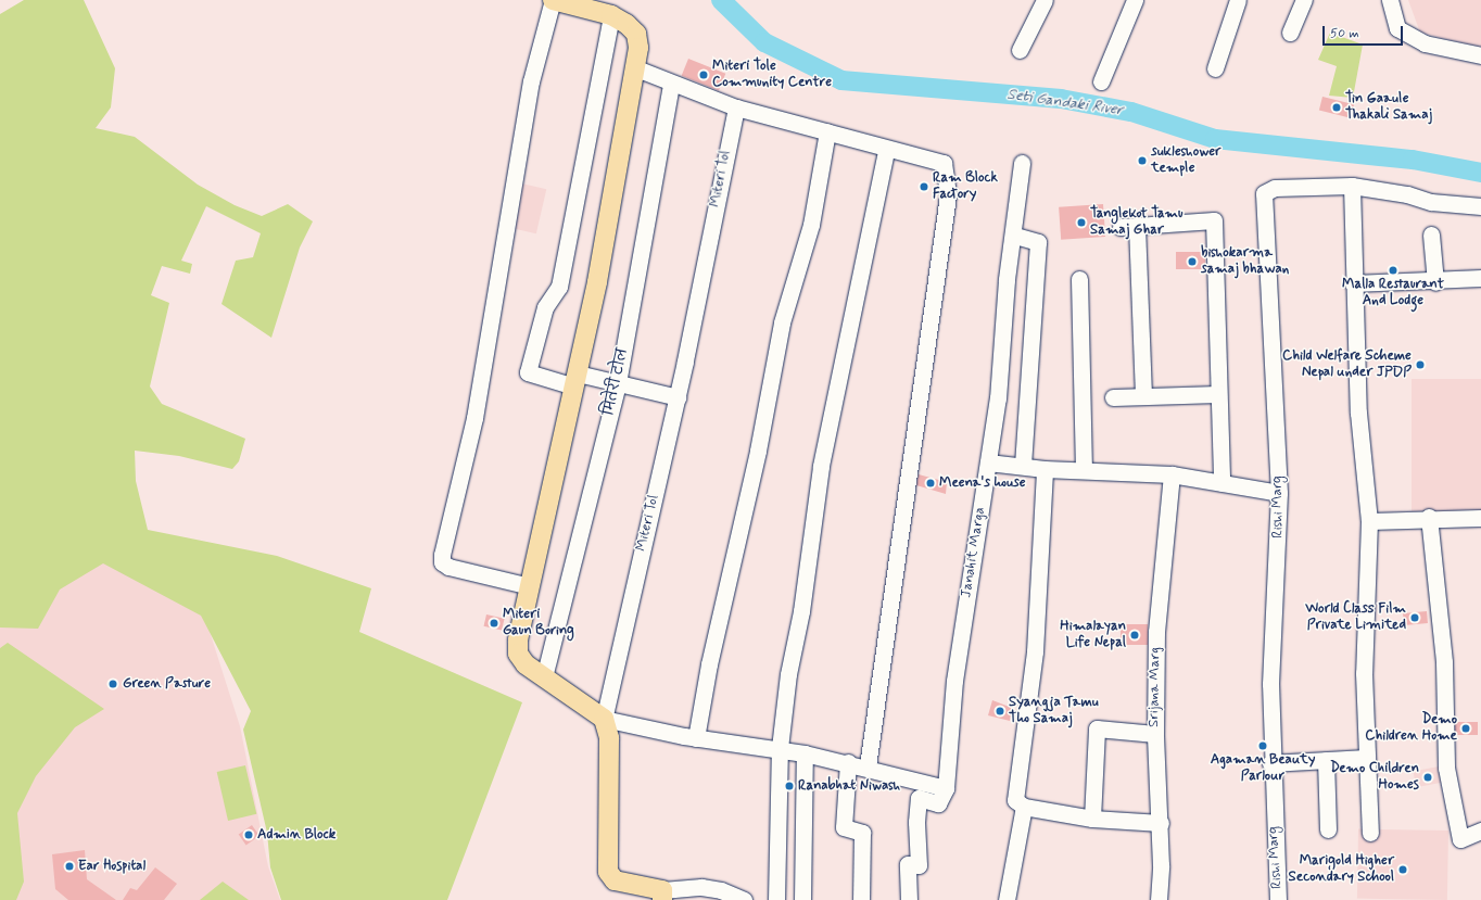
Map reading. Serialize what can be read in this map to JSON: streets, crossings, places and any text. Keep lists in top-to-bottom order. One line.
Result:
{"streets":{"main road":["Miteri Tol"],"street":["मितेरी टोल","Rishi Marg","Janahit Marga","Srijana Marg"]},"water":["Seti Gandaki River"],"places":["Miteri Tole Community Centre","Tin Gaaule Thakali Samaj","sukleshower temple","Ram Block Factory","Tanglekot Tamu Samaj Ghar","bishokarma samaj bhawan","Malla Restaurant And Lodge","Child Welfare Scheme Nepal under JPDP","Meena's house","World Class Film Private Limited","Miteri Gaun Boring","Himalayan Life Nepal","Green Pasture","Syangja Tamu Tho Samaj","Demo Children Home","Agaman Beauty Parlour","Demo Children Homes","Ranabhat Niwash","Admin Block","Ear Hospital","Marigold Higher Secondary School"],"scale_bar":"50 m"}
